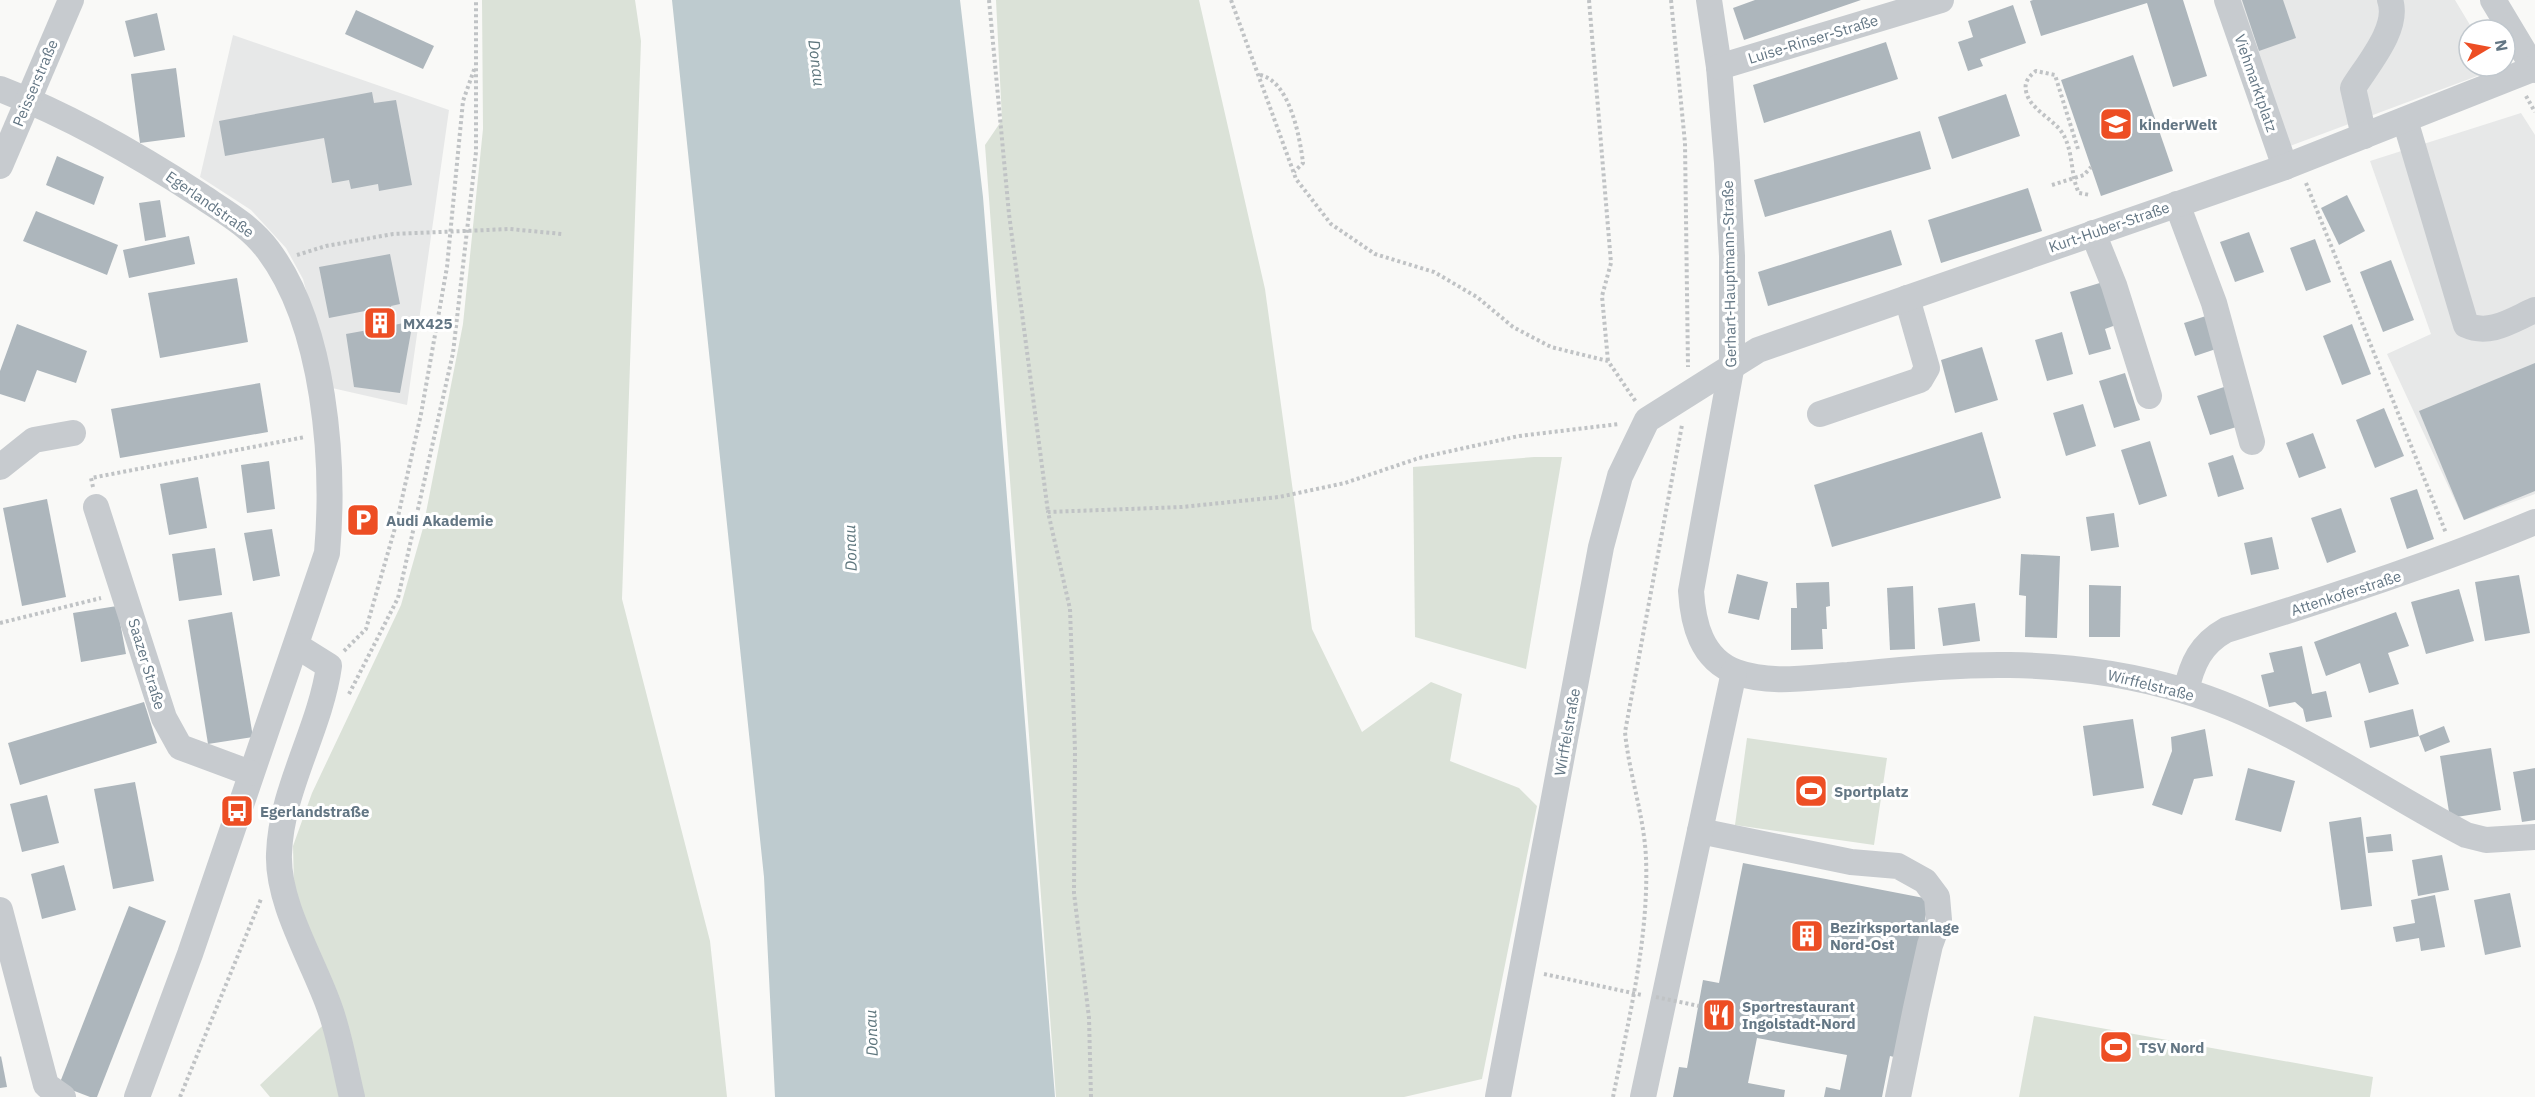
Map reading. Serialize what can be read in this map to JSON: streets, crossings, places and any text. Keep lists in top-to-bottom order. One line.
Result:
{"streets":{"street":["Luise-Rinser-Straße","Peisserstraße","Viehmarktplatz","Egerlandstraße","Kurt-Huber-Straße","Gerhart-Hauptmann-Straße","Attenkoferstraße","Saazer Straße","Wirffelstraße"]},"crossings":[["Luise-Rinser-Straße","Gerhart-Hauptmann-Straße"],["Peisserstraße","Egerlandstraße"],["Viehmarktplatz","Kurt-Huber-Straße"],["Egerlandstraße","Saazer Straße"],["Kurt-Huber-Straße","Gerhart-Hauptmann-Straße"],["Gerhart-Hauptmann-Straße","Wirffelstraße"],["Attenkoferstraße","Wirffelstraße"]],"water":["Donau"],"places":{"school or university":["kinderWelt"],"building":["MX425","Bezirksportanlage Nord-Ost"],"parking":["Audi Akademie"],"sports":["Sportplatz","TSV Nord"],"bus stop":["Egerlandstraße"],"restaurant":["Sportrestaurant Ingolstadt-Nord"]},"north":"right"}
